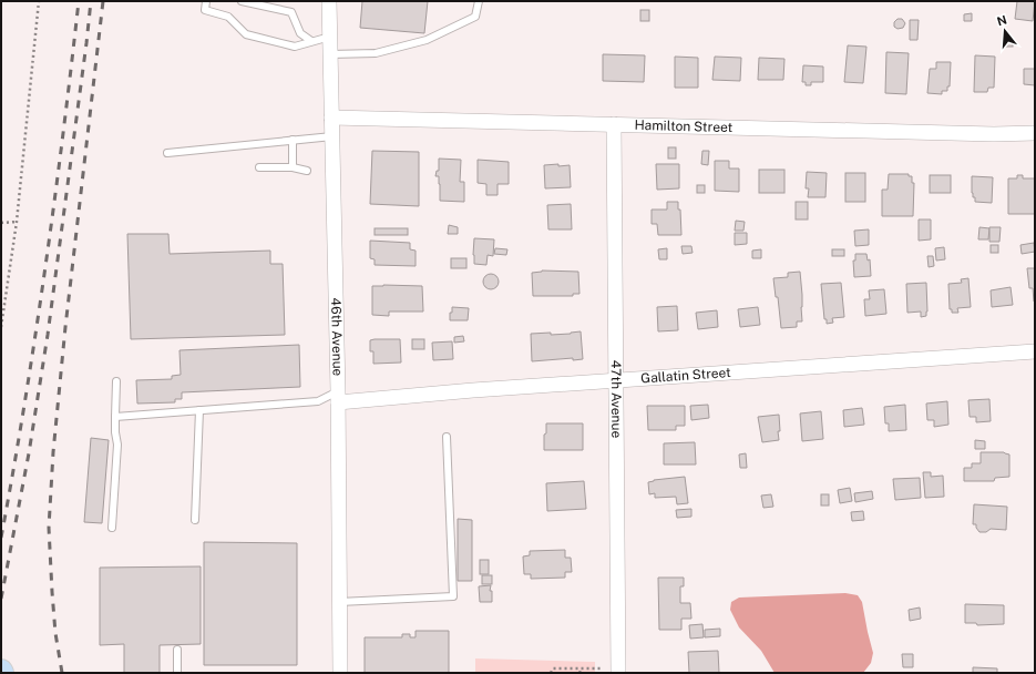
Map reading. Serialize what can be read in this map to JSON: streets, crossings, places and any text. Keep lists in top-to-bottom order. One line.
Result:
{"streets":{"street":["Hamilton Street","46th Avenue","Gallatin Street","47th Avenue"]},"crossings":[["Hamilton Street","46th Avenue"],["Hamilton Street","47th Avenue"],["46th Avenue","Gallatin Street"],["Gallatin Street","47th Avenue"]],"north":"top"}
